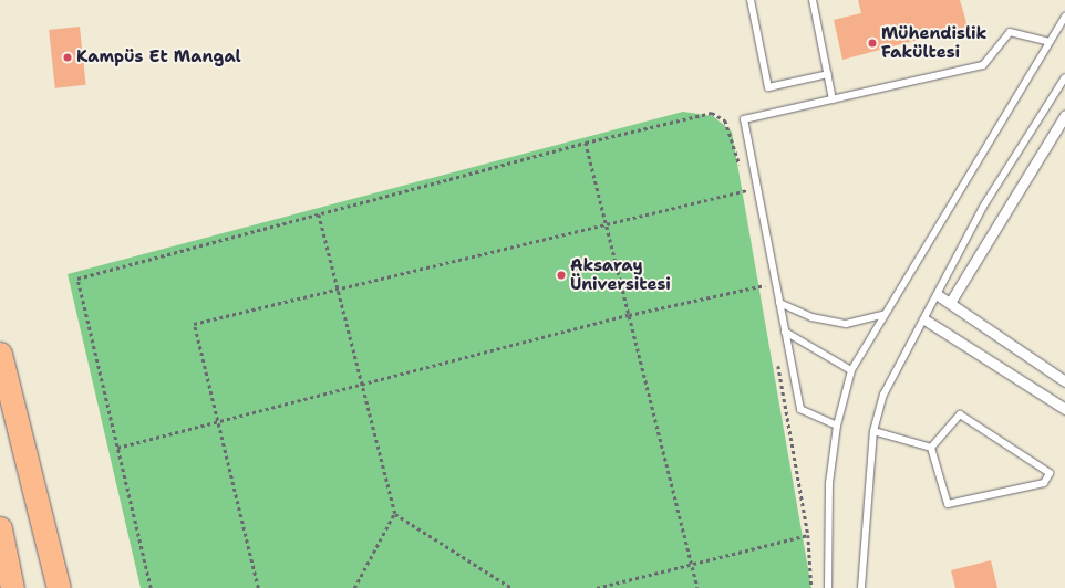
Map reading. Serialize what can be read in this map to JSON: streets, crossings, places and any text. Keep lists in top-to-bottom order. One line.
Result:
{"places":["Mühendislik Fakültesi","Kampüs Et Mangal","Aksaray Üniversitesi"]}
